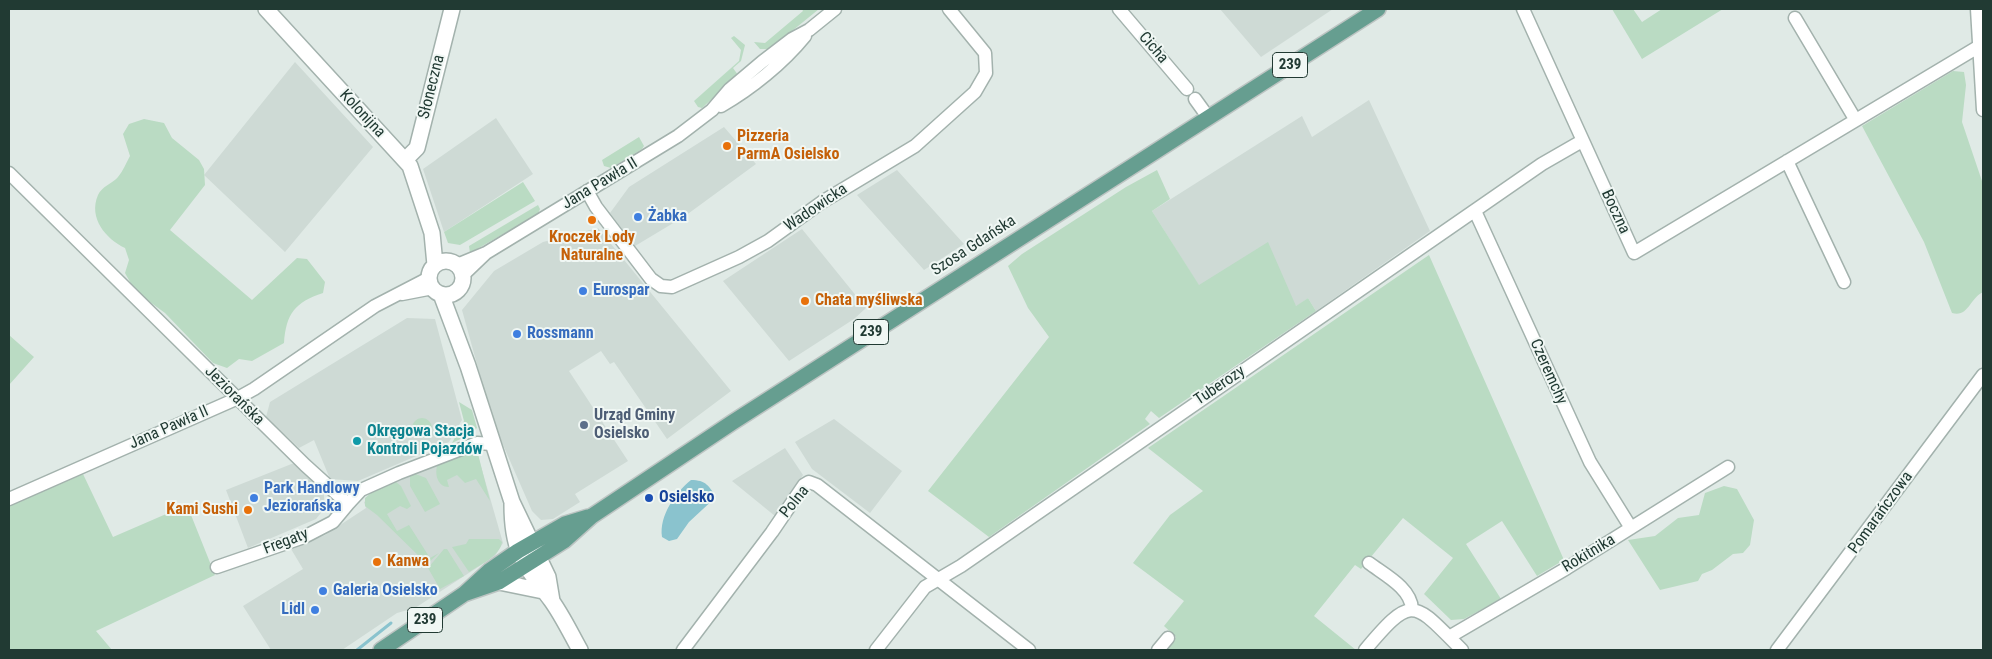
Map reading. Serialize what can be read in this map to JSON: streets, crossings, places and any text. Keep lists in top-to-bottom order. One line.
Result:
{"streets":{"main road":["239","Szosa Gdańska"],"street":["Cicha","Słoneczna","Kolonijna","Jana Pawła II","Wadowicka","Boczna","Czeremchy","Tuberozy","Jeziorańska","Polna","Pomarańczowa","Fregaty","Rokitnika"]},"crossings":[["Cicha","Szosa Gdańska"],["Słoneczna","Kolonijna"],["Kolonijna","Jana Pawła II"],["Kolonijna","Szosa Gdańska"],["Jana Pawła II","Wadowicka"],["Jana Pawła II","Jeziorańska"],["Boczna","Tuberozy"],["Czeremchy","Tuberozy"],["Czeremchy","Rokitnika"],["Tuberozy","Polna"],["Jeziorańska","Fregaty"]],"places":["Pizzeria ParmA Osielsko","Żabka","Kroczek Lody Naturalne","Eurospar","Chata myśliwska","Rossmann","Urząd Gminy Osielsko","Okręgowa Stacja Kontroli Pojazdów","Park Handlowy Jeziorańska","Osielsko","Kami Sushi","Kanwa","Galeria Osielsko","Lidl"]}
